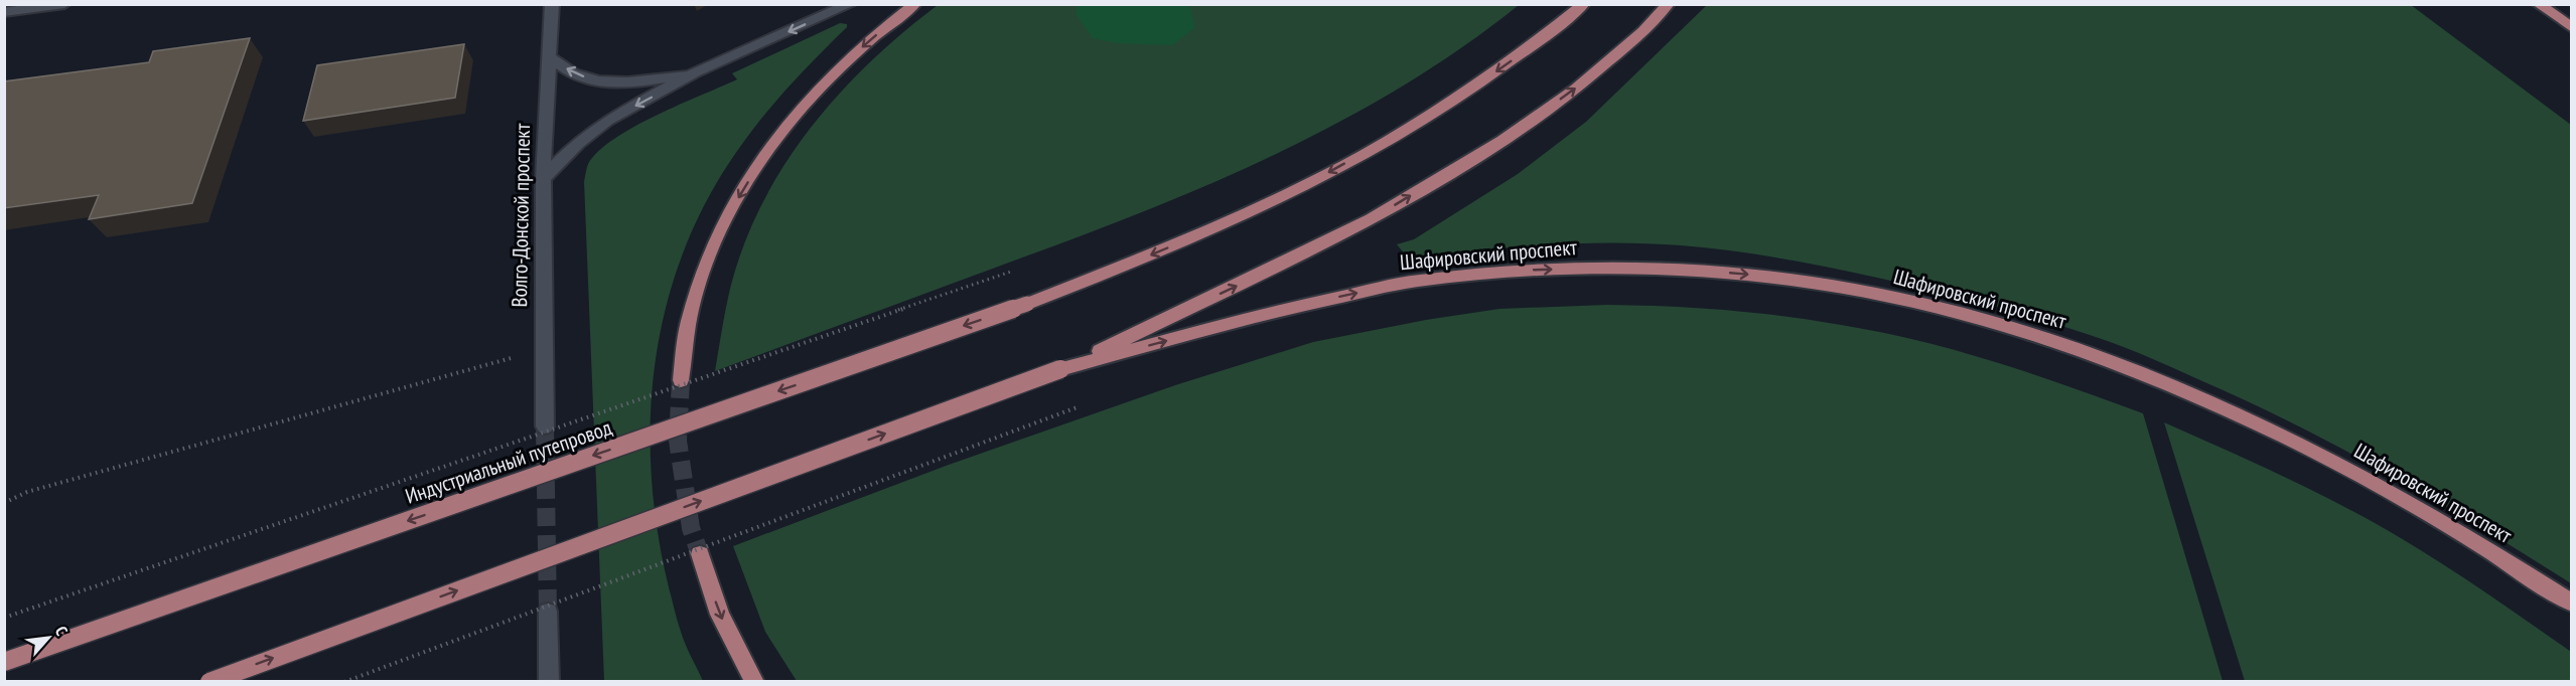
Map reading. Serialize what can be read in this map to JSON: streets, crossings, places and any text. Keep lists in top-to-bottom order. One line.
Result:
{"streets":{"main road":["Шафировский проспект","Индустриальный путепровод"],"street":["Волго-Донской проспект"]},"one_way":["Шафировский проспект"],"north":"top right"}
